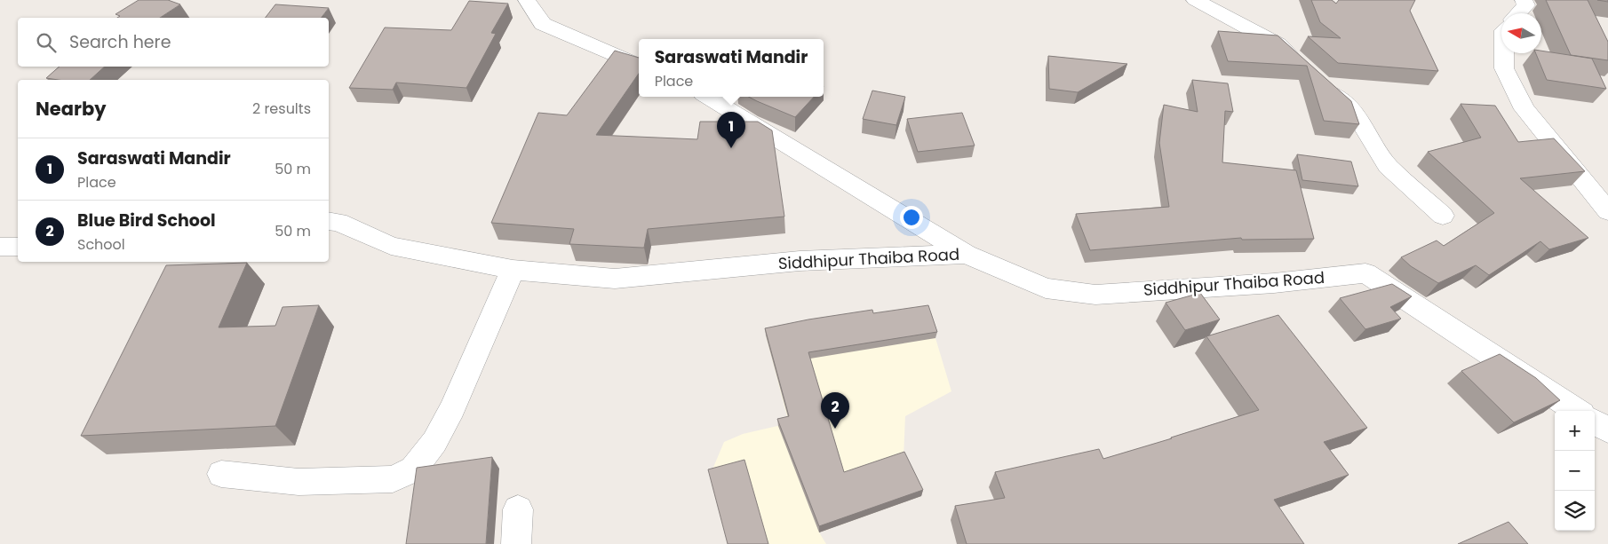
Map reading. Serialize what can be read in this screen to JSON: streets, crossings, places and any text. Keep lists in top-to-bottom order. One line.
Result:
{"streets":{"street":["Siddhipur Thaiba Road"]},"north":"left","page":{"search":"Search here","popup":["Saraswati Mandir","Place"],"heading":["Nearby","2 results"],"pins":["1","2"],"list":[{"mark":"1","name":"Saraswati Mandir","note":"Place","value":"50 m"},{"mark":"2","name":"Blue Bird School","note":"School","value":"50 m"}],"map_buttons":["+","−"]}}
